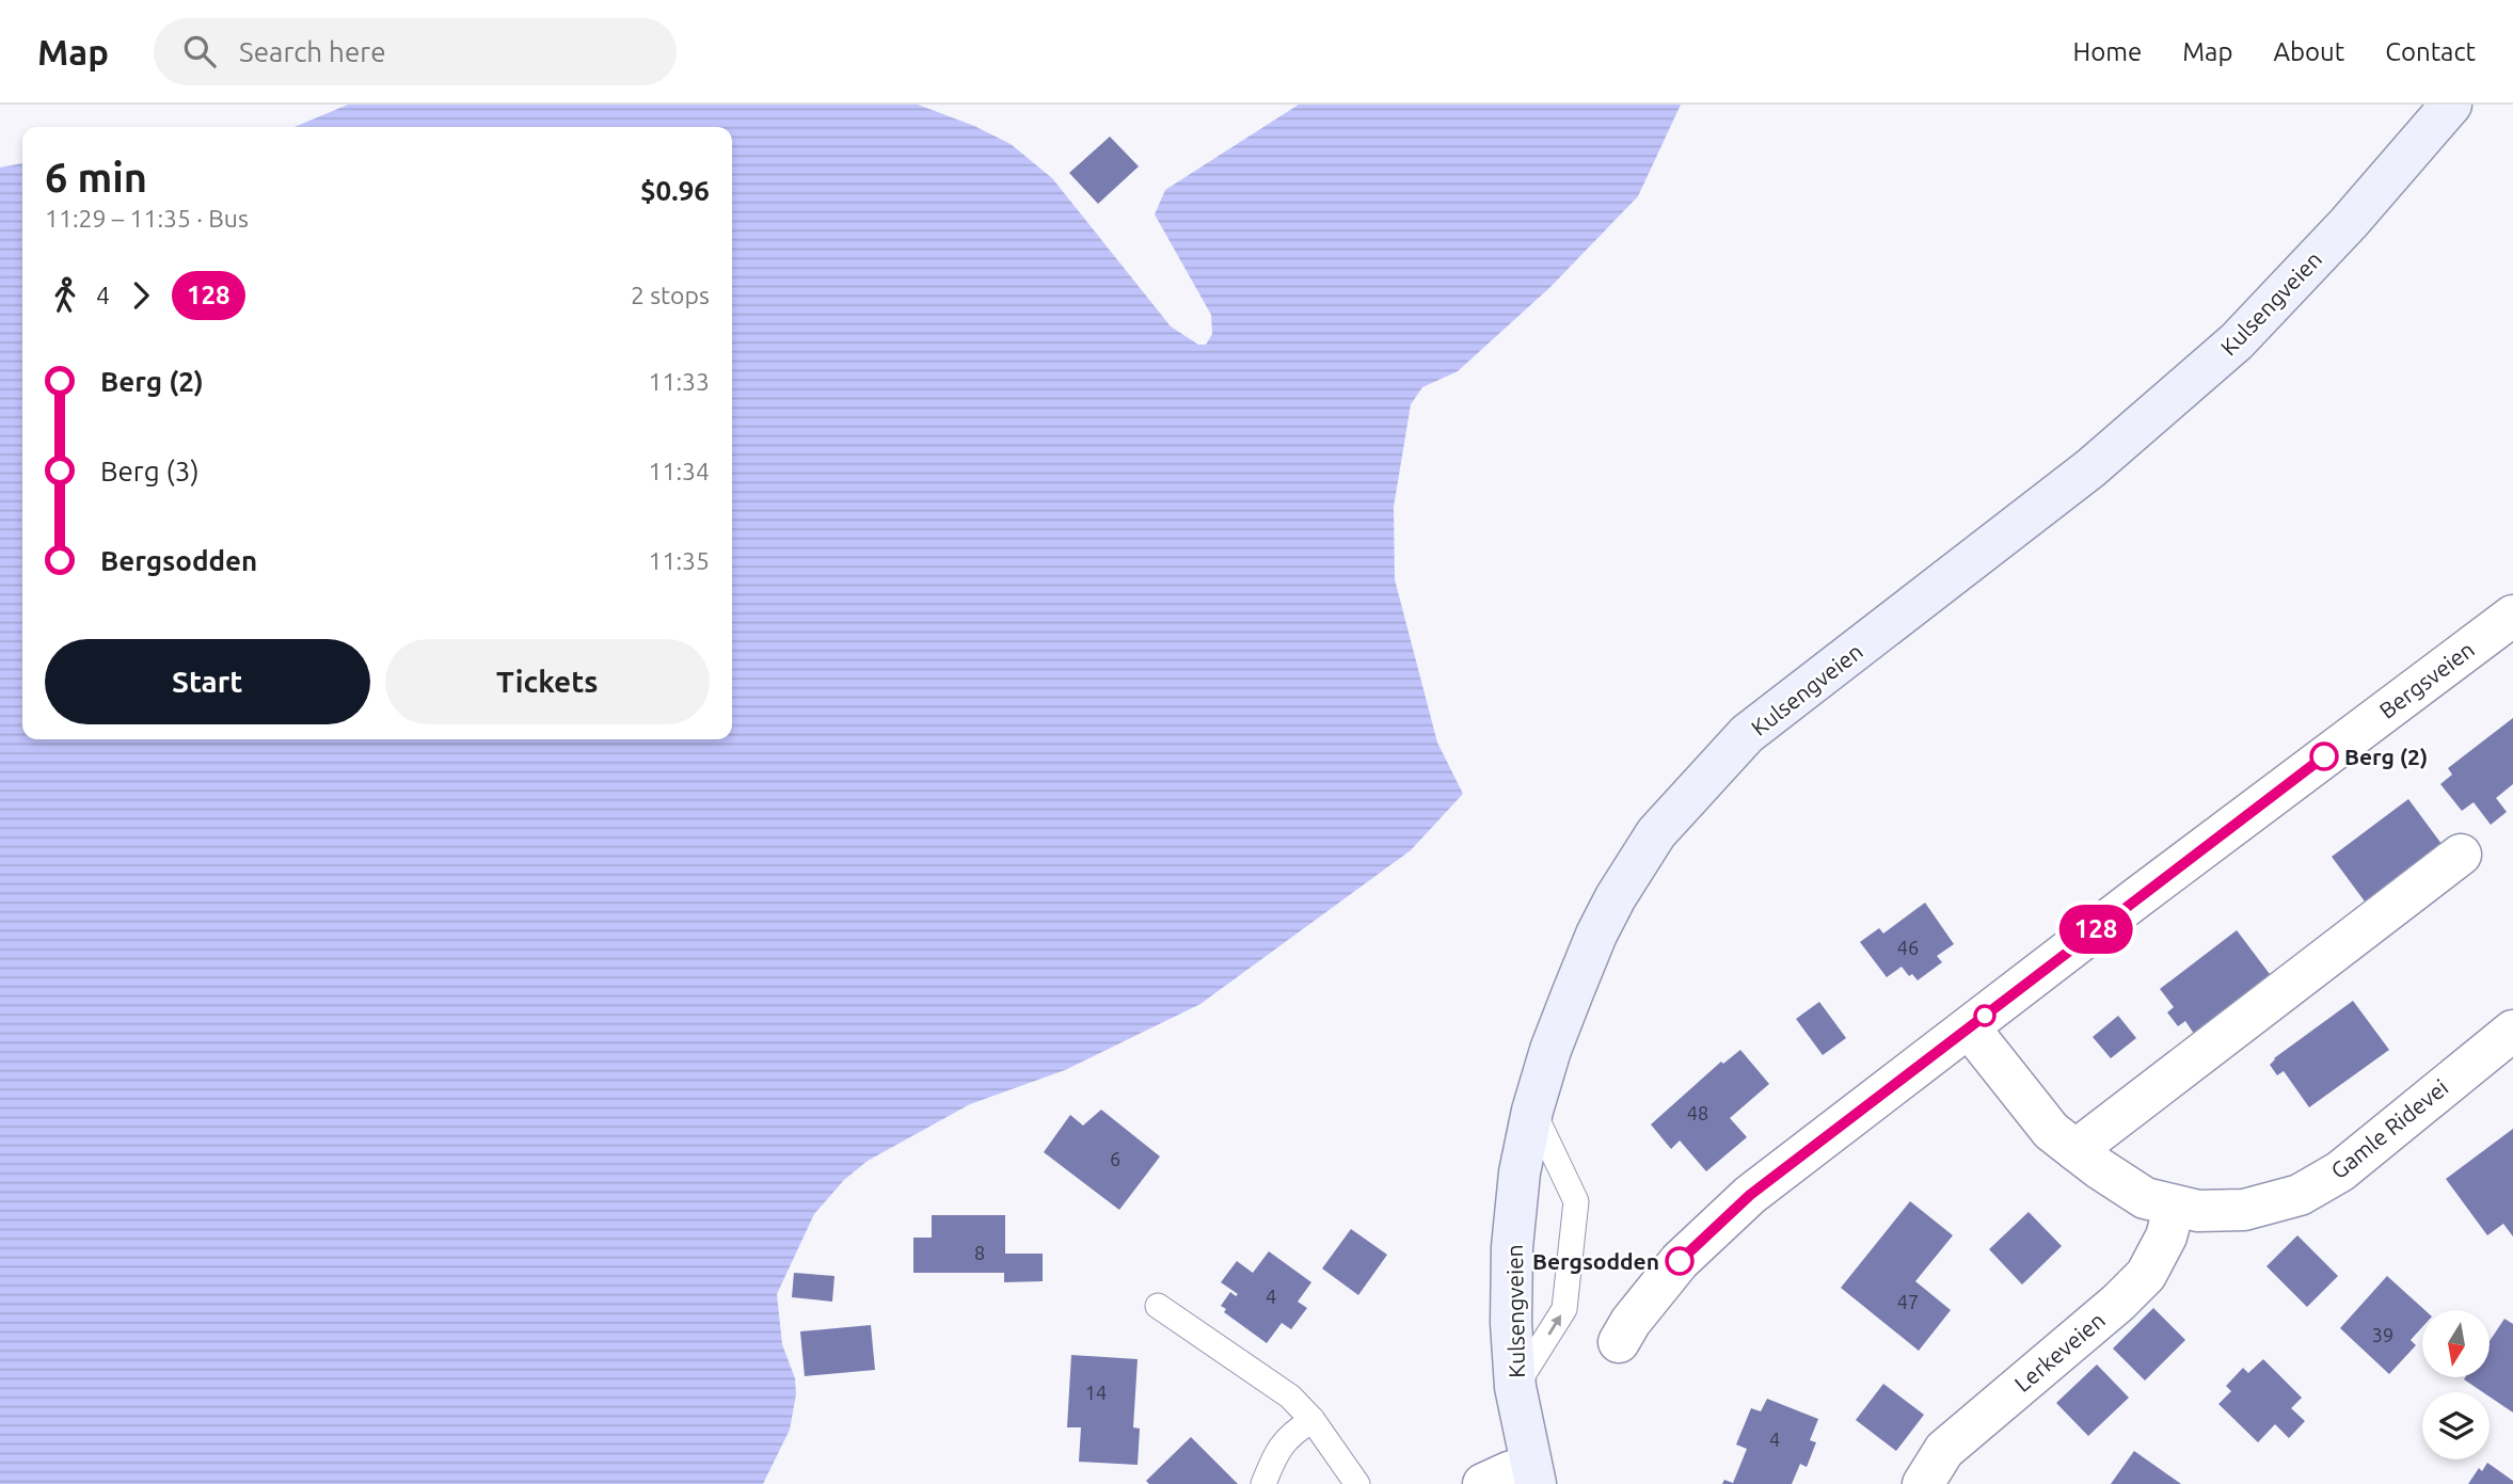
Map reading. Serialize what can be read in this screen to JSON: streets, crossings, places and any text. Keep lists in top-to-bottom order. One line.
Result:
{"streets":{"main road":["Kulsengveien"],"street":["Bergsveien","Gamle Ridevei","Lerkeveien"]},"crossings":[["Bergsveien","Gamle Ridevei"],["Gamle Ridevei","Lerkeveien"]],"places":["Berg (2)","Bergsodden"],"lines":["bus line 128"],"house_numbers":["46","48","6","8","4","47","39","14","4"],"north":"bottom","page":{"header":"Map","search":"Search here","nav":["Home","Map","About","Contact"],"on_map":"128","heading":["6 min","11:29 – 11:35 · Bus","$0.96"],"legs":["4","128","2 stops"],"list":[{"name":"Berg (2)","value":"11:33"},{"name":"Berg (3)","value":"11:34"},{"name":"Bergsodden","value":"11:35"}],"buttons":["Start","Tickets"]}}
